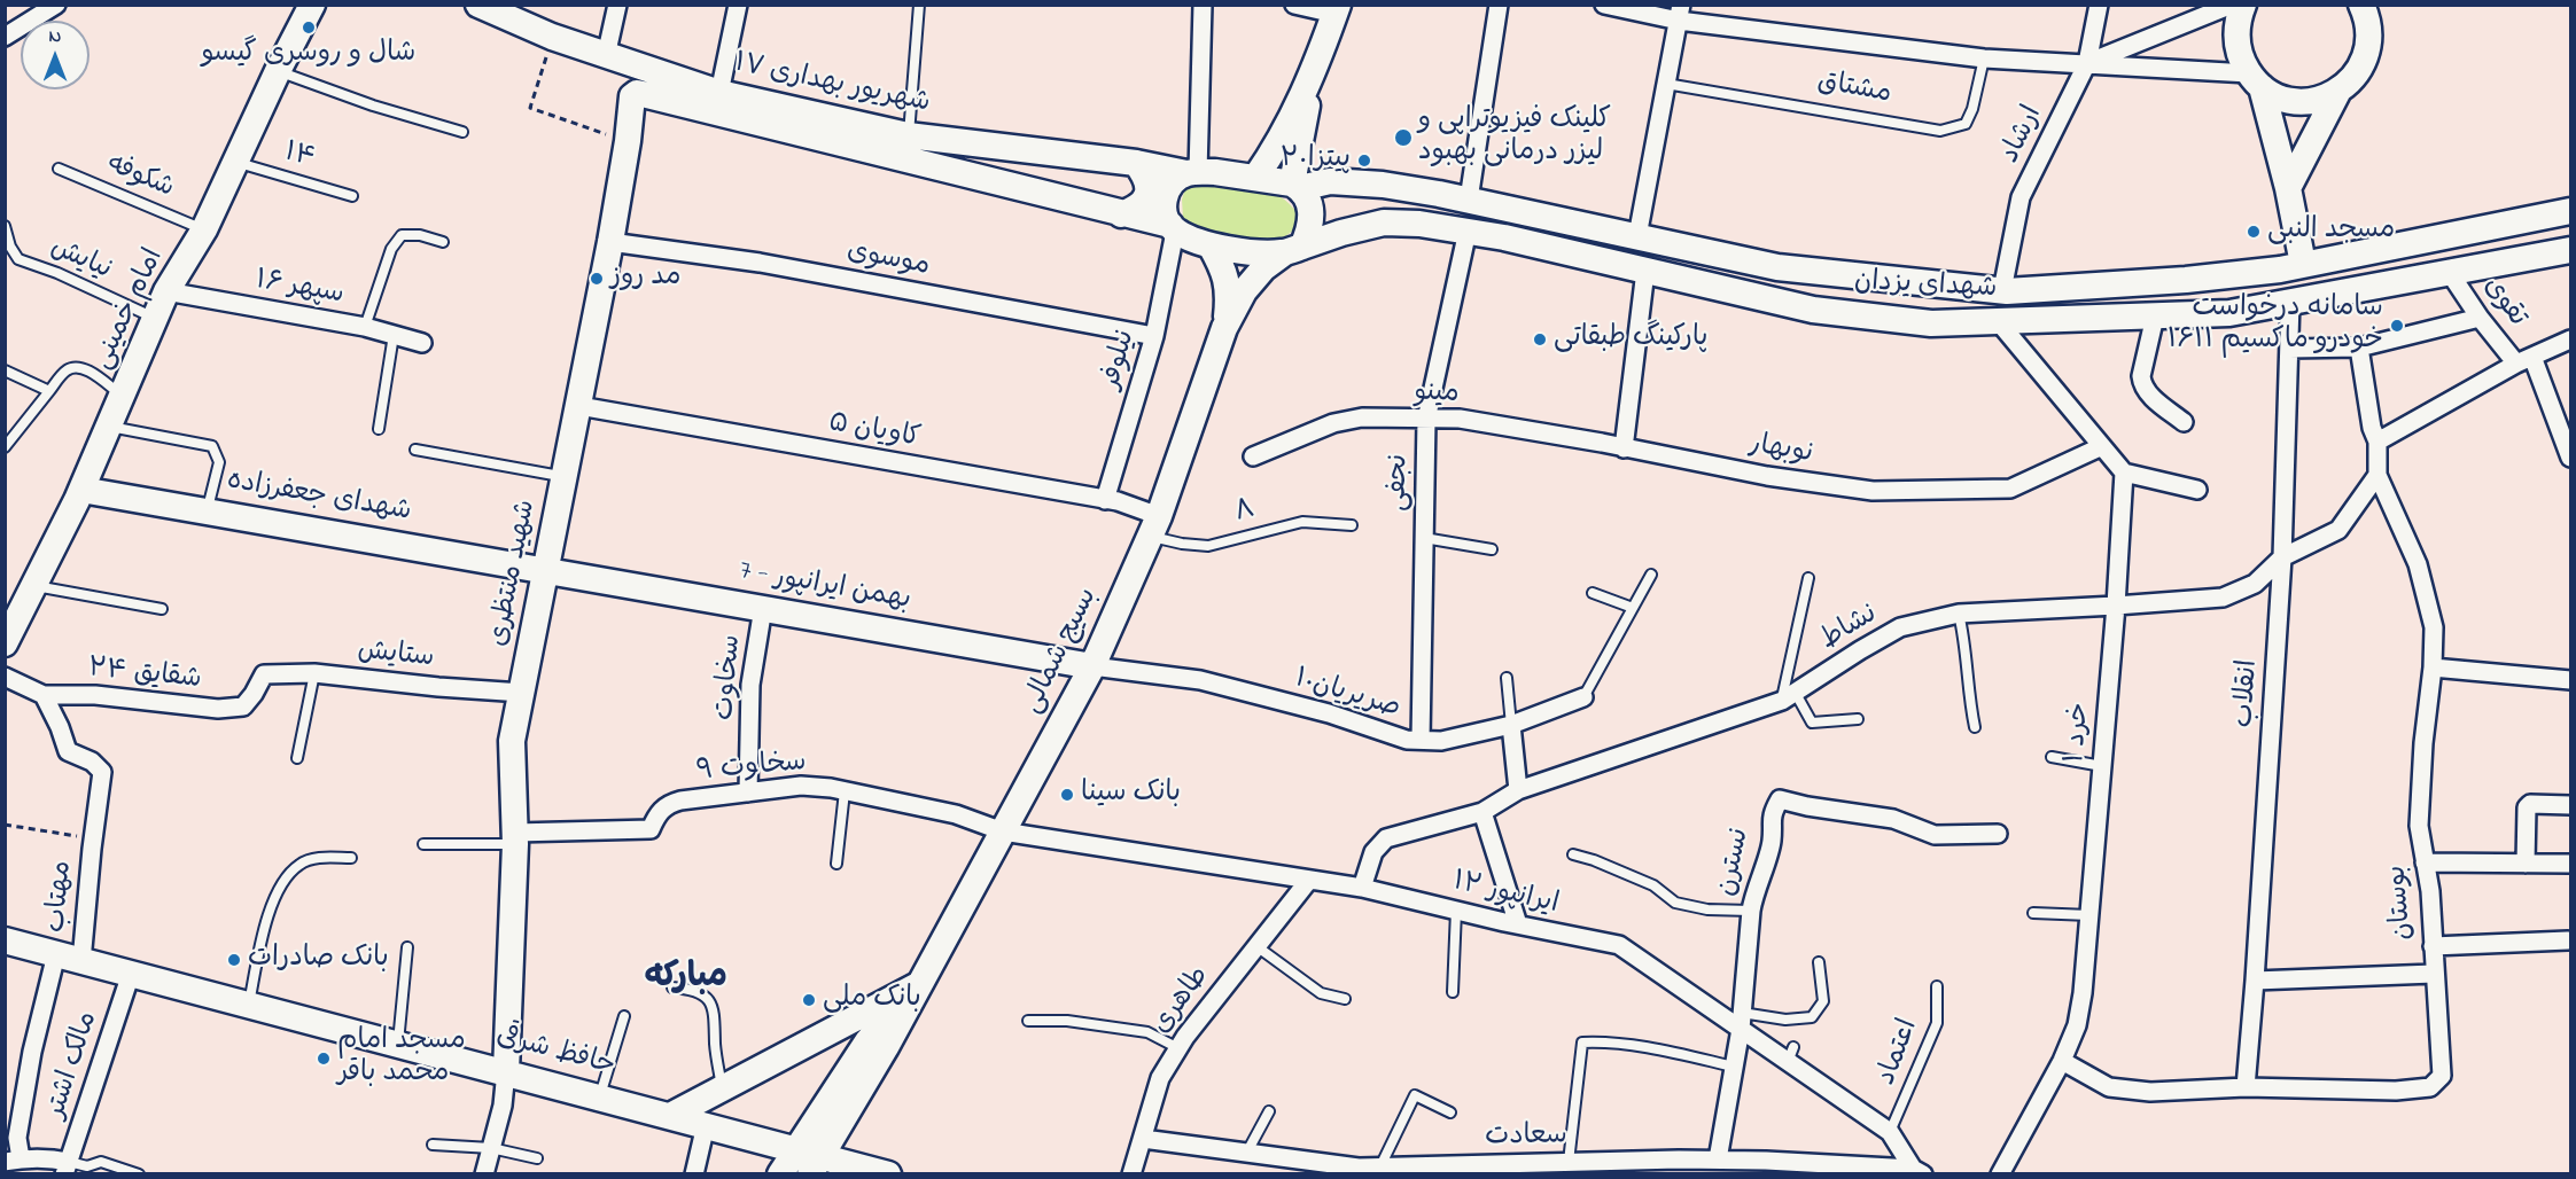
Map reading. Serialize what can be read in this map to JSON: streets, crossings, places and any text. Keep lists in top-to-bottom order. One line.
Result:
{"streets":{"main road":["۱۷ شهریور بهداری","شهدای یزدان","امام خمینی","شهدای جعفرزاده","شهید منتظری","بهمن ایرانپور - 7","بسیج شمالی","حافظ شرقی"],"street":["مشتاق","ارشاد","موسوی","سپهر ۱۶","تقوی","نیلوفر","مینو","کاویان ۵","نوبهار","نجفی","نشاط","ستایش","شقایق ۲۴","سخاوت","انقلاب","صریریان۱۰","خرد ۱","سخاوت ۹","نسترن","ایرانپور ۱۲","مهتاب","بوستان","طاهری","مالک اشتر","سعادت"],"lane":["۱۴","شکوفه","نیایش","۸","اعتماد"]},"crossings":[["۱۷ شهریور بهداری","شهدای یزدان"],["۱۷ شهریور بهداری","بسیج شمالی"],["مشتاق","ارشاد"],["ارشاد","شهدای یزدان"],["۱۴","امام خمینی"],["شکوفه","امام خمینی"],["نیایش","امام خمینی"],["موسوی","نیلوفر"],["موسوی","شهید منتظری"],["شهدای یزدان","تقوی"],["شهدای یزدان","نجفی"],["شهدای یزدان","بسیج شمالی"],["شهدای یزدان","انقلاب"],["سپهر ۱۶","امام خمینی"],["امام خمینی","شهدای جعفرزاده"],["نیلوفر","کاویان ۵"],["مینو","نوبهار"],["مینو","نجفی"],["کاویان ۵","۸"],["کاویان ۵","شهید منتظری"],["کاویان ۵","بسیج شمالی"],["نجفی","صریریان۱۰"],["شهدای جعفرزاده","شهید منتظری"],["شهدای جعفرزاده","بهمن ایرانپور - 7"],["۸","بسیج شمالی"],["شهید منتظری","بهمن ایرانپور - 7"],["شهید منتظری","ستایش"],["شهید منتظری","سخاوت ۹"],["شهید منتظری","حافظ شرقی"],["بهمن ایرانپور - 7","بسیج شمالی"],["بهمن ایرانپور - 7","سخاوت"],["بهمن ایرانپور - 7","صریریان۱۰"],["نشاط","انقلاب"],["نشاط","خرد ۱"],["نشاط","ایرانپور ۱۲"],["نشاط","بوستان"],["بسیج شمالی","صریریان۱۰"],["بسیج شمالی","سخاوت ۹"],["بسیج شمالی","ایرانپور ۱۲"],["بسیج شمالی","حافظ شرقی"],["ستایش","شقایق ۲۴"],["شقایق ۲۴","مهتاب"],["سخاوت","سخاوت ۹"],["انقلاب","بوستان"],["خرد ۱","بوستان"],["سخاوت ۹","ایرانپور ۱۲"],["نسترن","ایرانپور ۱۲"],["نسترن","سعادت"],["ایرانپور ۱۲","طاهری"],["ایرانپور ۱۲","اعتماد"],["ایرانپور ۱۲","سعادت"],["مهتاب","حافظ شرقی"],["طاهری","سعادت"],["حافظ شرقی","مالک اشتر"]],"districts":["مبارکه"],"places":["شال و روسری گیسو","کلینک فیزیوتراپی و لیزر درمانی بهبود","پیتزا۲۰","مسجد النبی","مد روز","سامانه درخواست خودرو ماکسیم ۱۶۱۱","پارکینگ طبقاتی","بانک سینا","بانک صادرات","بانک ملی","مسجد امام محمد باقر"],"north":"top"}
